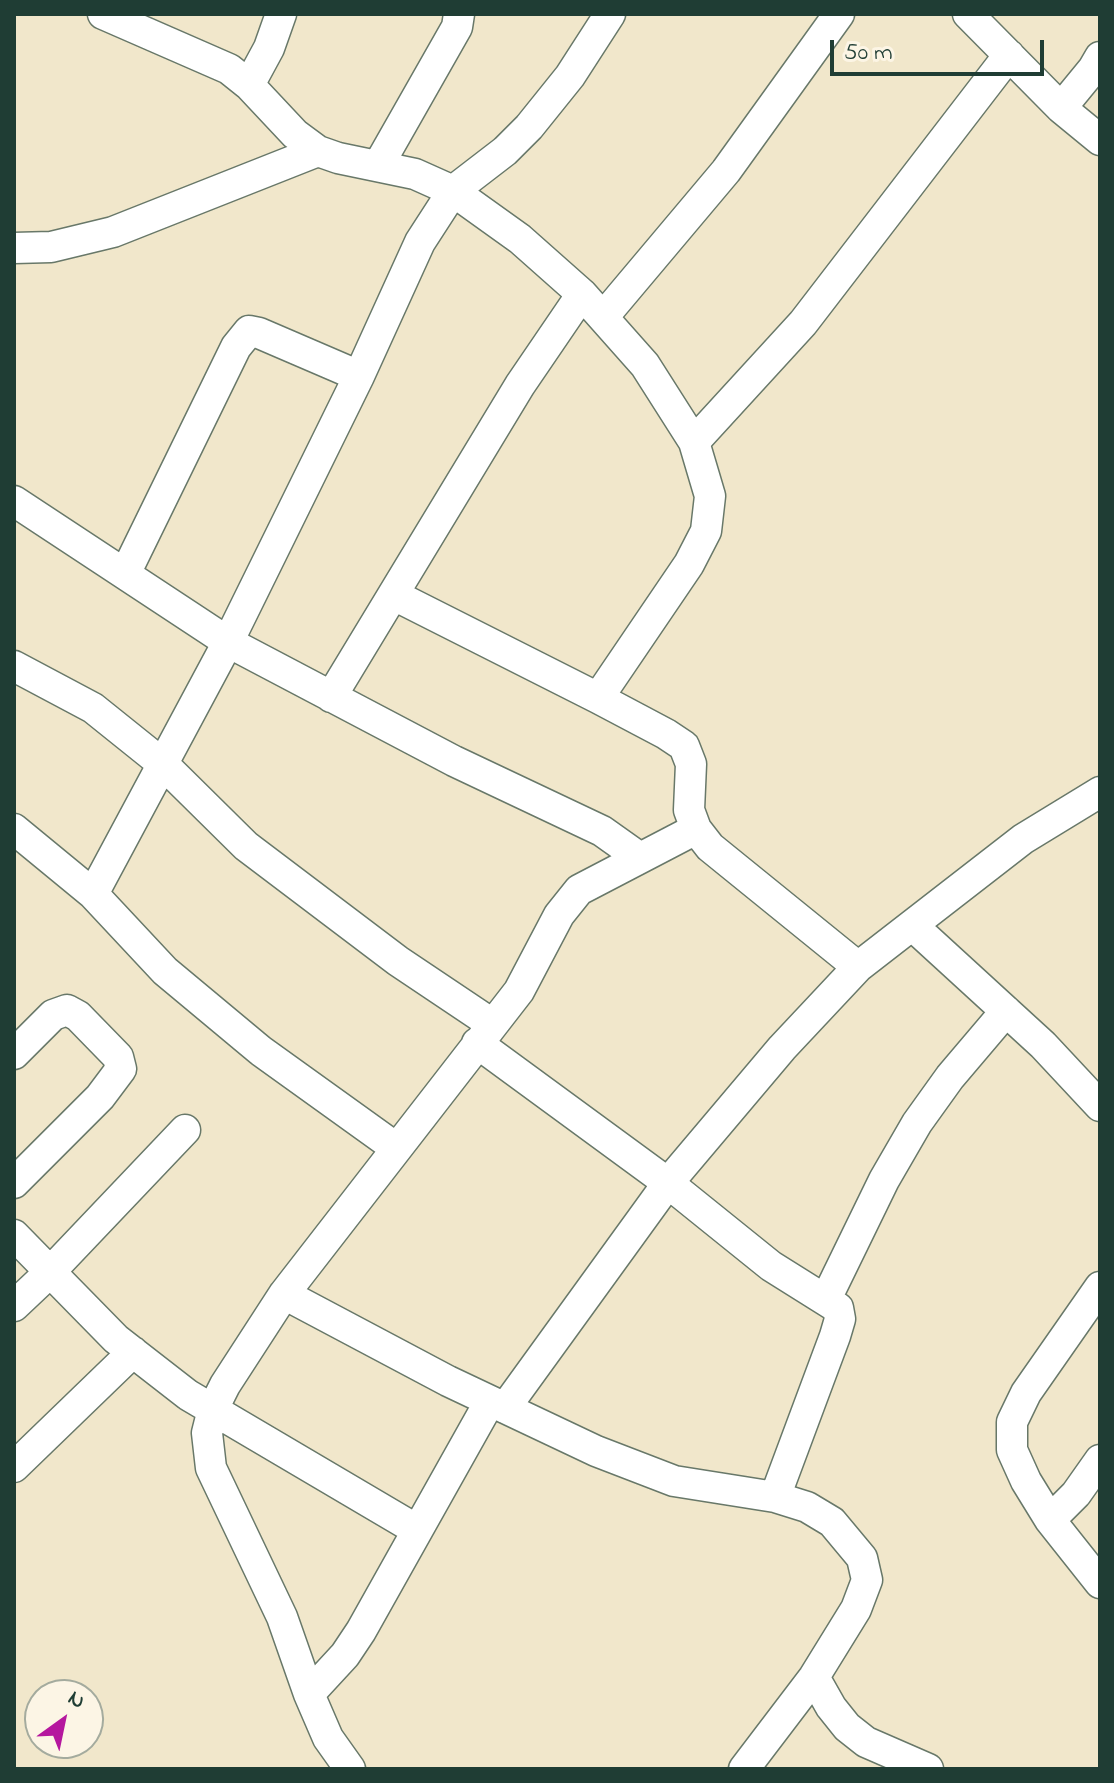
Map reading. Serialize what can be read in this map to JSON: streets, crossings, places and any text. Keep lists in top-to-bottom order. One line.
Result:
{"scale_bar":"50 m","north":"top right"}
